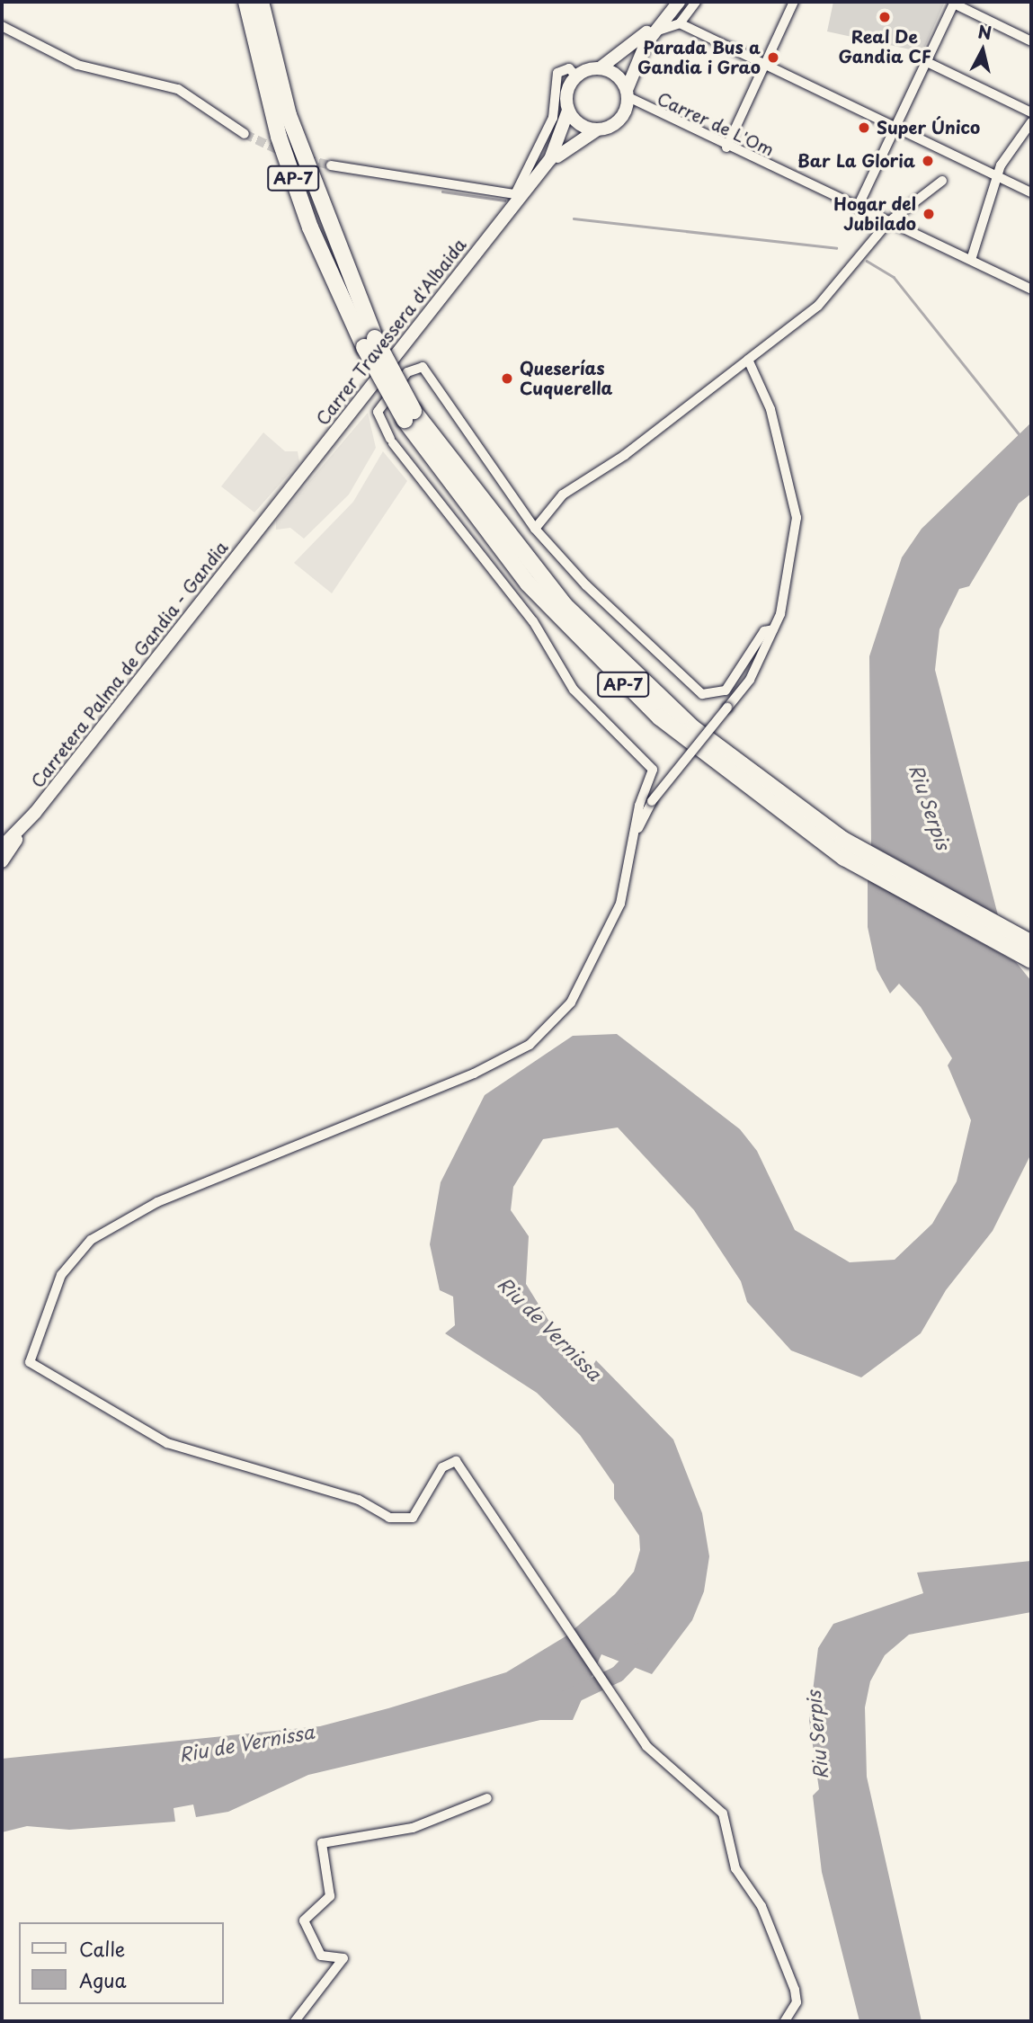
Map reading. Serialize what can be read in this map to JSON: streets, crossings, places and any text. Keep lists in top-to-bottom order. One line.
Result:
{"streets":{"highway":["AP-7"],"main road":["Carrer Travessera d'Albaida","Carretera Palma de Gandia - Gandia"],"street":["Carrer de L'Om"]},"crossings":[["Carrer de L'Om","Carrer Travessera d'Albaida"],["Carrer Travessera d'Albaida","Carretera Palma de Gandia - Gandia"]],"water":["Riu Serpis","Riu de Vernissa"],"places":["Real De Gandia CF","Parada Bus a Gandia i Grao","Super Único","Bar La Gloria","Hogar del Jubilado","Queserías Cuquerella"],"legend":["Calle","Agua"],"north":"top"}
